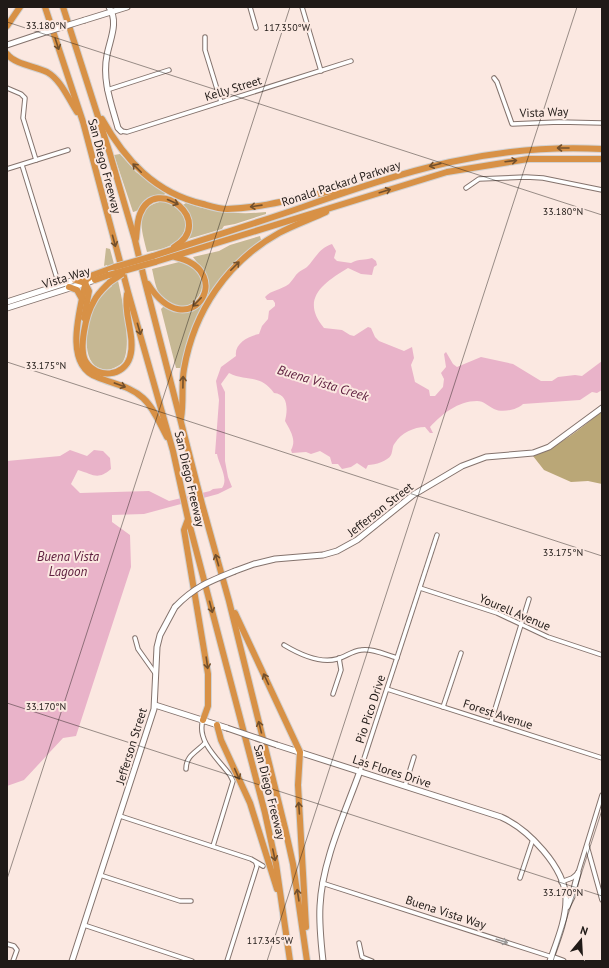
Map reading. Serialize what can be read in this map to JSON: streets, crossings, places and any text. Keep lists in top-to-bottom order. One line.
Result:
{"streets":{"highway":["Vista Way","San Diego Freeway","Ronald Packard Parkway"],"main road":["Jefferson Street","Pio Pico Drive","Las Flores Drive","Buena Vista Way"],"street":["Kelly Street","Yourell Avenue","Forest Avenue"]},"crossings":[["Vista Way","Ronald Packard Parkway"],["Jefferson Street","Las Flores Drive"],["Yourell Avenue","Pio Pico Drive"],["Pio Pico Drive","Forest Avenue"],["Pio Pico Drive","Las Flores Drive"],["Pio Pico Drive","Buena Vista Way"]],"one_way":["Buena Vista Way"],"water":["Buena Vista Creek","Buena Vista Lagoon"],"north":"top","coordinates":["33.180°N","117.350°W","33.175°N","33.170°N","117.345°W"]}
